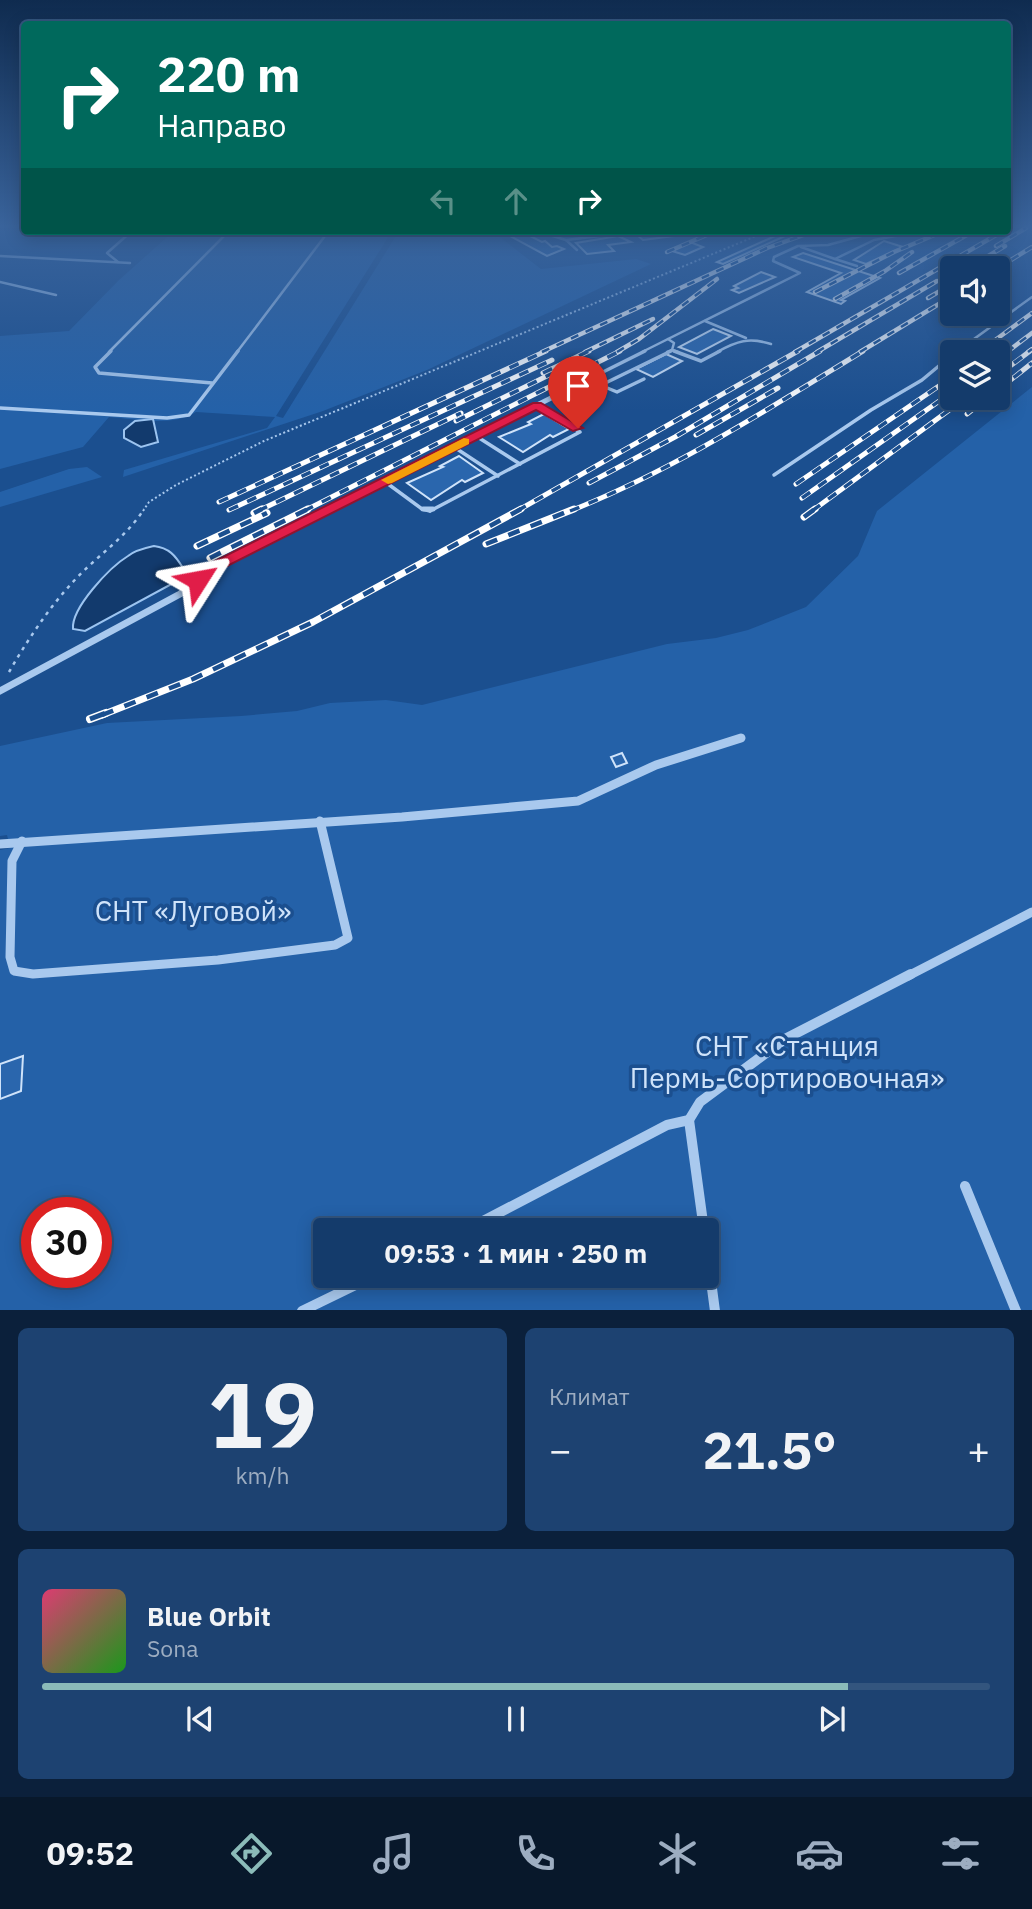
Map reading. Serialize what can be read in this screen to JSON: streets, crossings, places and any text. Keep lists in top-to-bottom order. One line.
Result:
{"parks":["СНТ «Луговой»","СНТ «Станция Пермь-Сортировочная»"],"page":{"turn":["220 m","Направо"],"limit":"30","trip":"09:53 · 1 мин · 250 m","tile":[["19","km/h"],"Климат"],"heat":["−","21.5°","+"],"song":["Blue Orbit","Sona"],"tabs":"09:52"}}
